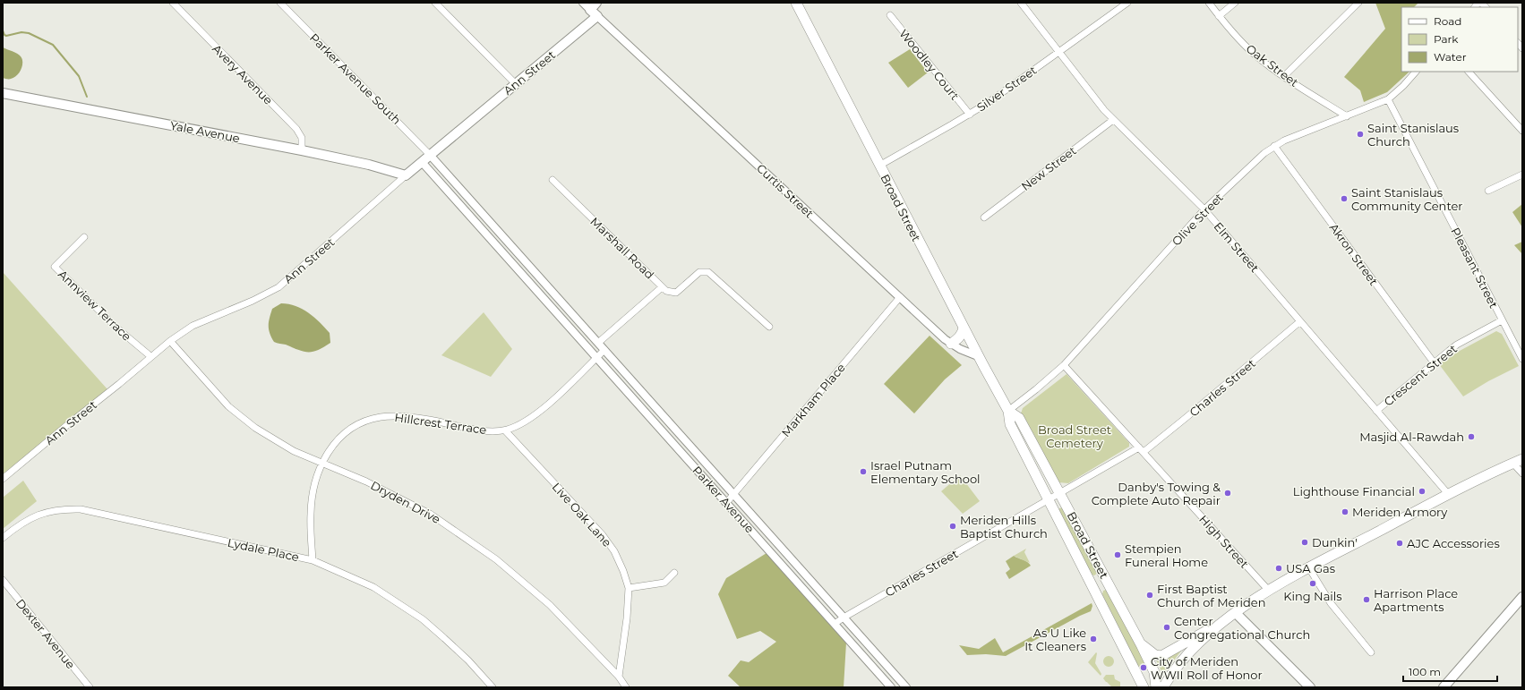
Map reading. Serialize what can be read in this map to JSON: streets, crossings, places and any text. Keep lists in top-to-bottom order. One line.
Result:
{"streets":{"main road":["Ann Street","Yale Avenue","Broad Street"],"street":["Woodley Court","Oak Street","Avery Avenue","Parker Avenue South","Silver Street","New Street","Curtis Street","Olive Street","Elm Street","Marshall Road","Akron Street","Pleasant Street","Annview Terrace","Crescent Street","Charles Street","Markham Place","Hillcrest Terrace","Parker Avenue","Dryden Drive","Live Oak Lane","High Street","Lydale Place","Dexter Avenue"]},"crossings":[["Woodley Court","Silver Street"],["Oak Street","Olive Street"],["Ann Street","Parker Avenue South"],["Ann Street","Yale Avenue"],["Ann Street","Curtis Street"],["Ann Street","Annview Terrace"],["Ann Street","Parker Avenue"],["Ann Street","Dryden Drive"],["Avery Avenue","Yale Avenue"],["Parker Avenue South","Parker Avenue"],["Silver Street","Broad Street"],["Silver Street","Elm Street"],["New Street","Elm Street"],["Curtis Street","Broad Street"],["Curtis Street","Markham Place"],["Broad Street","Olive Street"],["Broad Street","Charles Street"],["Olive Street","Elm Street"],["Olive Street","Akron Street"],["Olive Street","Pleasant Street"],["Olive Street","High Street"],["Elm Street","Crescent Street"],["Elm Street","Charles Street"],["Marshall Road","Parker Avenue"],["Akron Street","Crescent Street"],["Pleasant Street","Crescent Street"],["Charles Street","Parker Avenue"],["Charles Street","High Street"],["Markham Place","Parker Avenue"],["Hillcrest Terrace","Parker Avenue"],["Hillcrest Terrace","Dryden Drive"],["Hillcrest Terrace","Live Oak Lane"],["Hillcrest Terrace","Lydale Place"],["Dryden Drive","Live Oak Lane"]],"parks":["Broad Street Cemetery"],"places":["Saint Stanislaus Church","Saint Stanislaus Community Center","Masjid Al-Rawdah","Israel Putnam Elementary School","Lighthouse Financial","Danby's Towing & Complete Auto Repair","Meriden Armory","Meriden Hills Baptist Church","Dunkin'","AJC Accessories","Stempien Funeral Home","USA Gas","King Nails","First Baptist Church of Meriden","Harrison Place Apartments","Center Congregational Church","As U Like It Cleaners","City of Meriden WWII Roll of Honor"],"legend":["Road","Park","Water"],"scale_bar":"100 m"}
